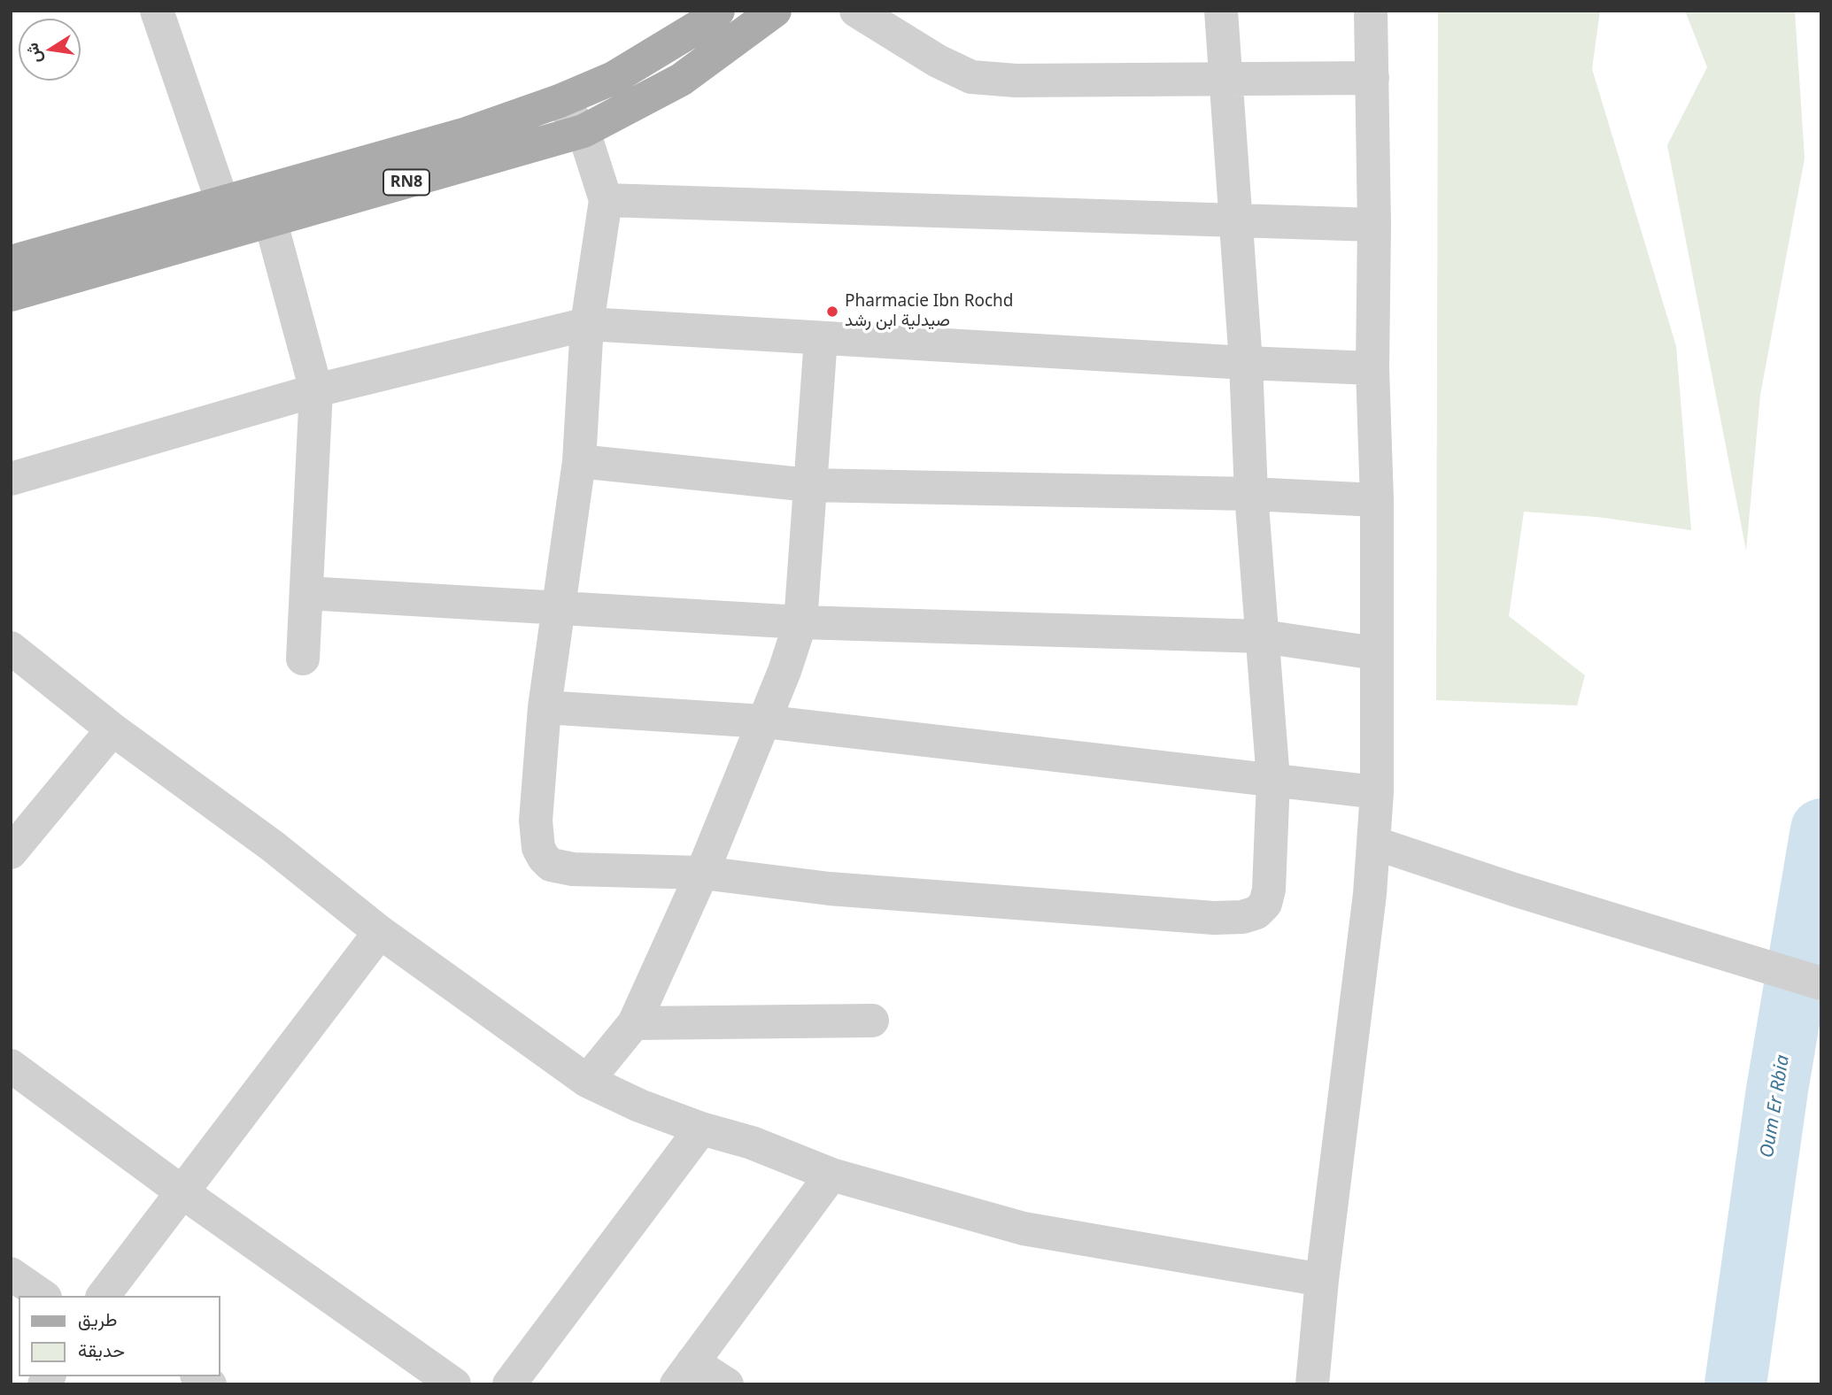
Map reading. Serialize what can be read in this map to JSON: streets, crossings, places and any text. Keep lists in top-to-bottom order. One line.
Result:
{"streets":{"main road":["RN8"]},"water":["Oum Er Rbia"],"places":["Pharmacie Ibn Rochd صيدلية ابن رشد"],"legend":["طريق","حديقة"],"north":"left"}
